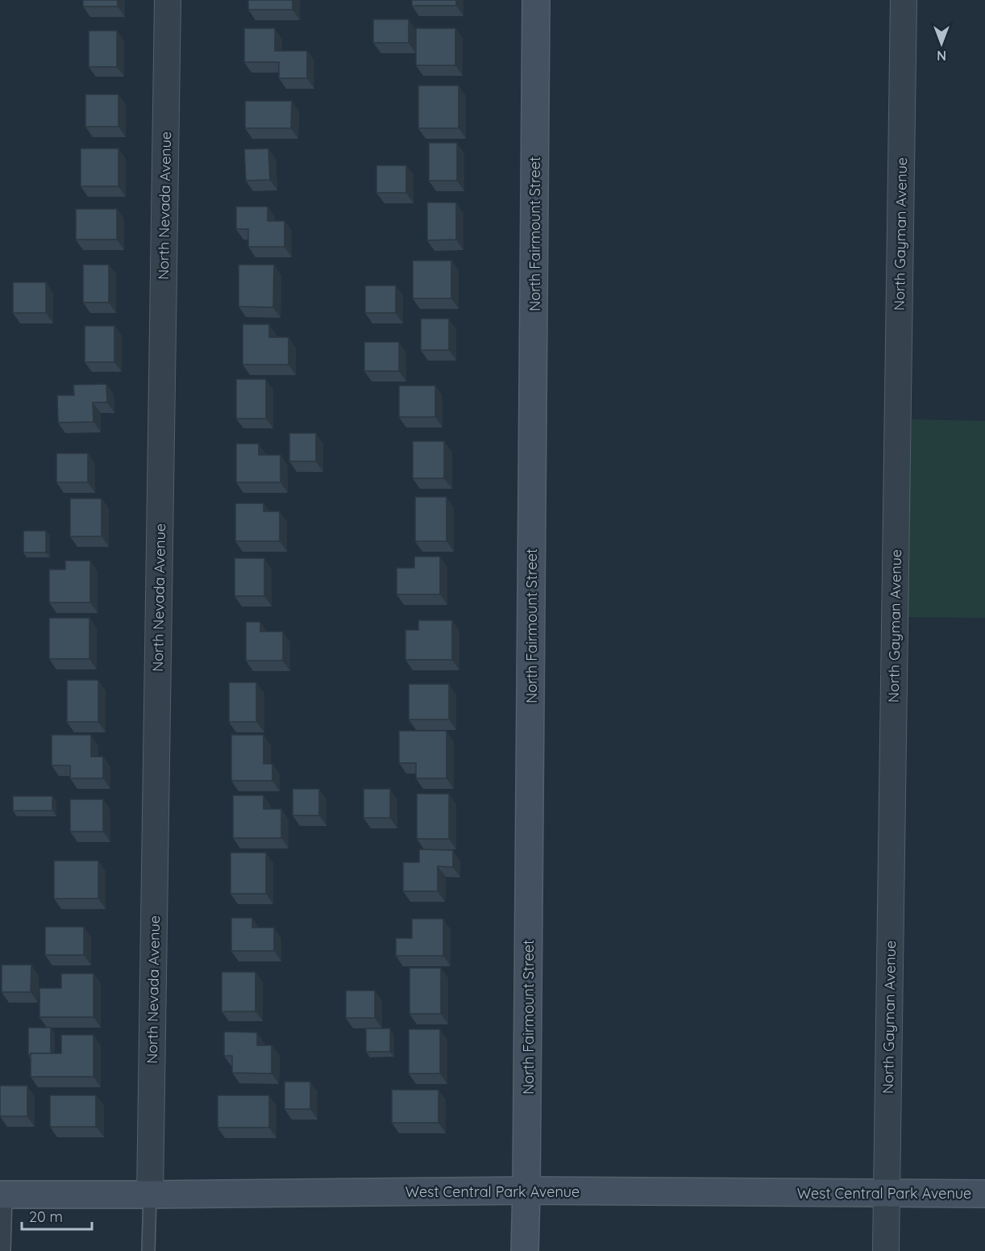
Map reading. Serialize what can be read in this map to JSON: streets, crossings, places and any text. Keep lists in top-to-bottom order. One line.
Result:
{"streets":{"street":["North Nevada Avenue","North Fairmount Street","North Gayman Avenue","West Central Park Avenue"]},"crossings":[["North Nevada Avenue","West Central Park Avenue"],["North Fairmount Street","West Central Park Avenue"],["North Gayman Avenue","West Central Park Avenue"]],"scale_bar":"20 m","north":"bottom"}
